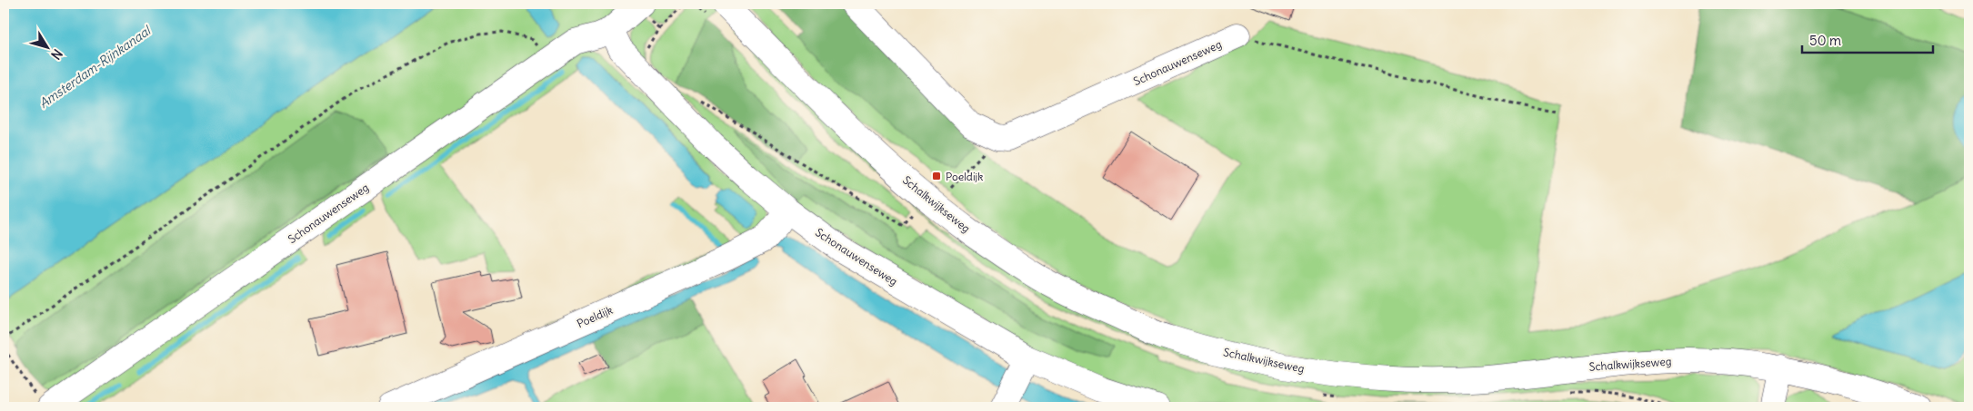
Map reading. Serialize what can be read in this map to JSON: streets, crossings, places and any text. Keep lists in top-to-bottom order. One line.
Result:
{"streets":{"street":["Schonauwenseweg","Schalkwijkseweg","Poeldijk"]},"crossings":[["Schonauwenseweg","Poeldijk"]],"water":["Amsterdam-Rijnkanaal"],"places":{"transit":["Poeldijk"]},"scale_bar":"50 m","north":"bottom right"}
